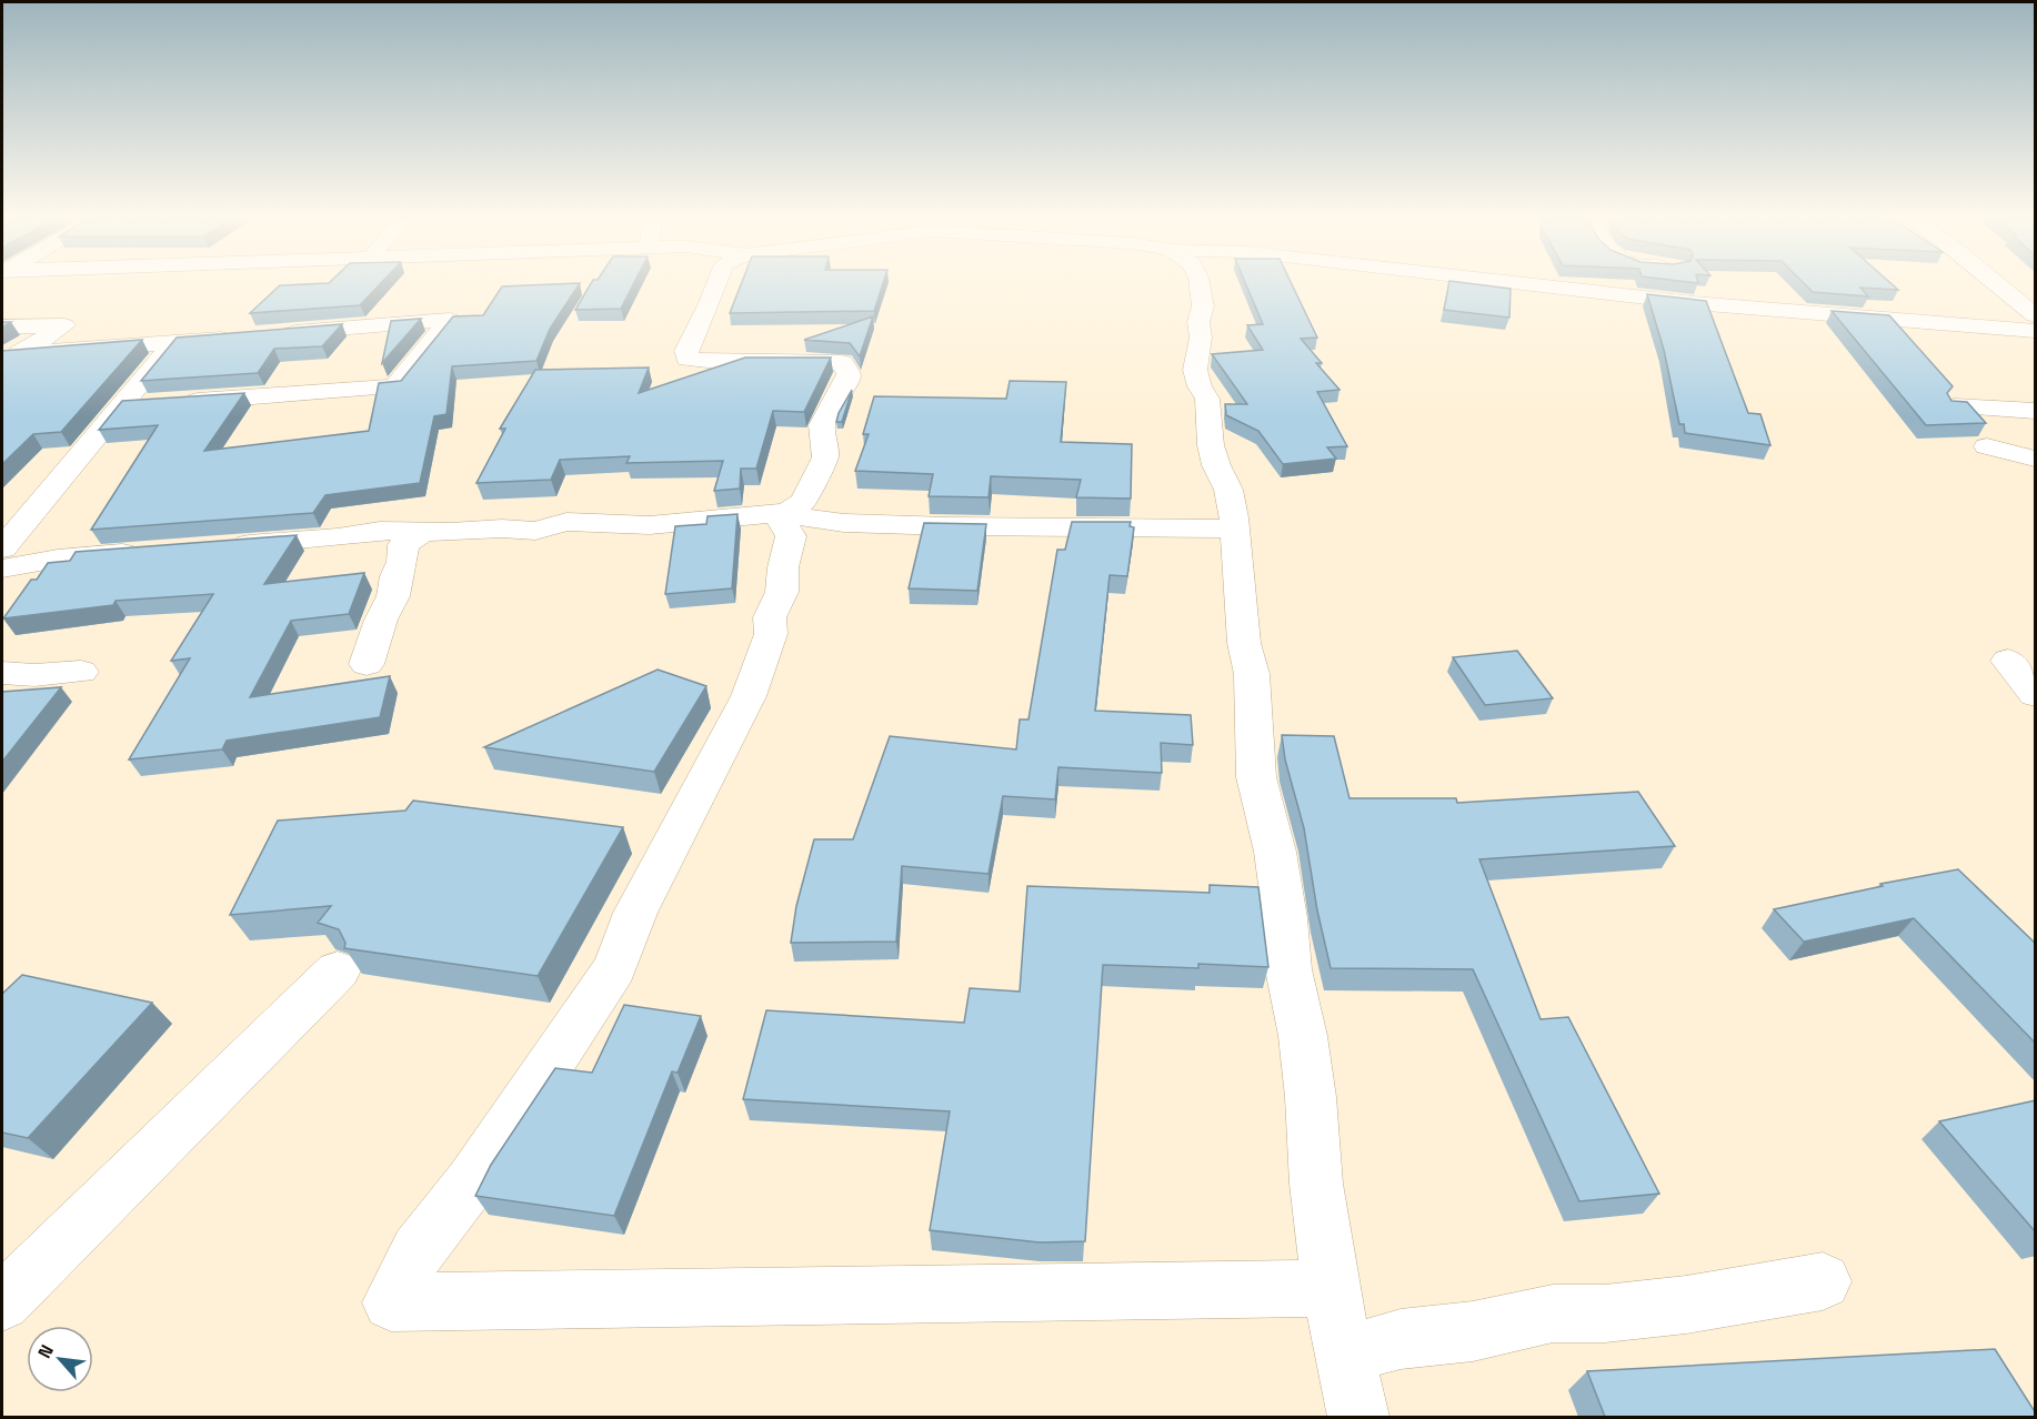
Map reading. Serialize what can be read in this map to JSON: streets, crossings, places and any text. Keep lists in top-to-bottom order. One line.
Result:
{"north":"top left"}
